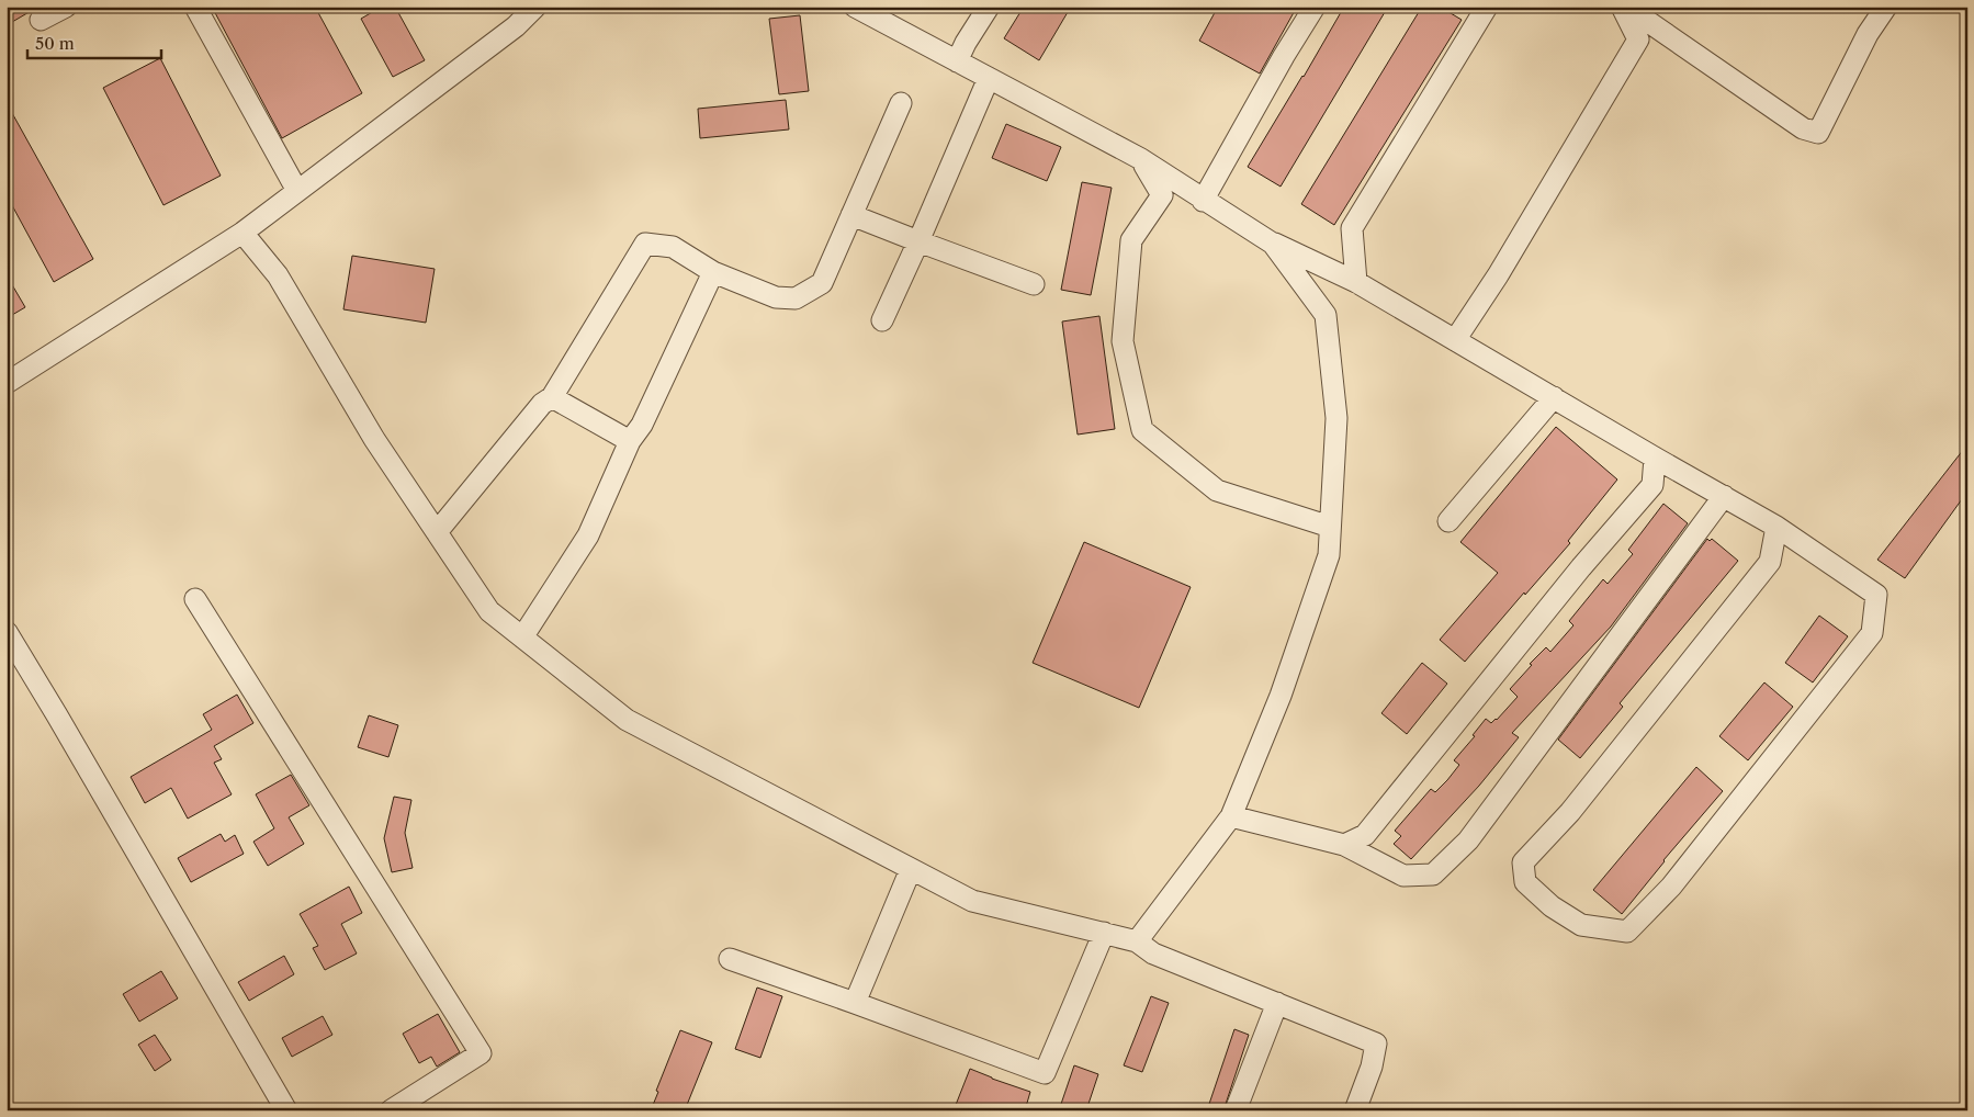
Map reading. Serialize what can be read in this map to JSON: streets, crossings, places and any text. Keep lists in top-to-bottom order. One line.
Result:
{"scale_bar":"50 m"}
